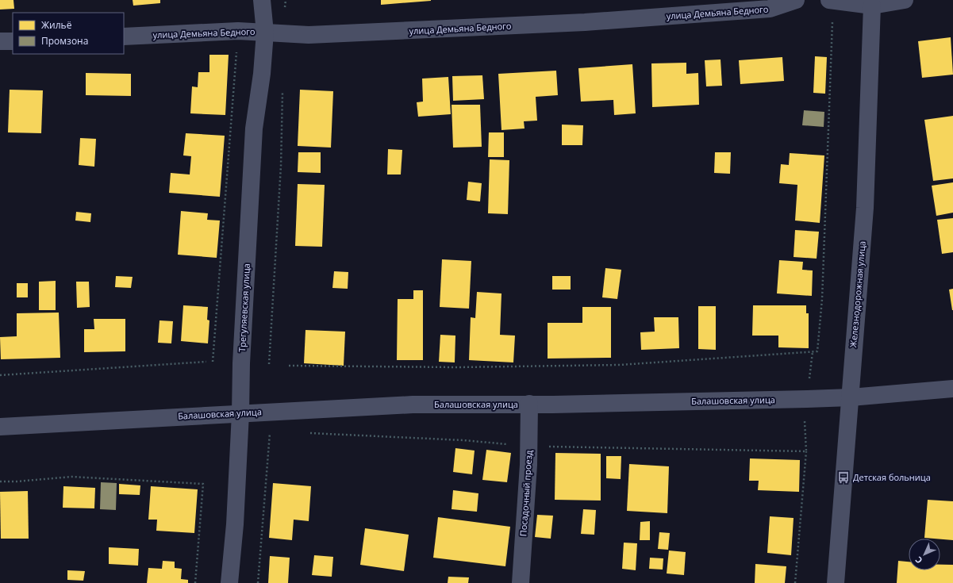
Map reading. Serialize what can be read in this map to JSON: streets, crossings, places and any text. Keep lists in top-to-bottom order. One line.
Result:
{"streets":{"street":["улица Демьяна Бедного","Железнодорожная улица","Трегуляевская улица","Балашовская улица","Посадочный проезд"]},"crossings":[["улица Демьяна Бедного","Трегуляевская улица"],["Железнодорожная улица","Балашовская улица"],["Трегуляевская улица","Балашовская улица"],["Балашовская улица","Посадочный проезд"]],"places":{"bus stop":["Детская больница"]},"legend":["Жильё","Промзона"],"north":"bottom left"}
